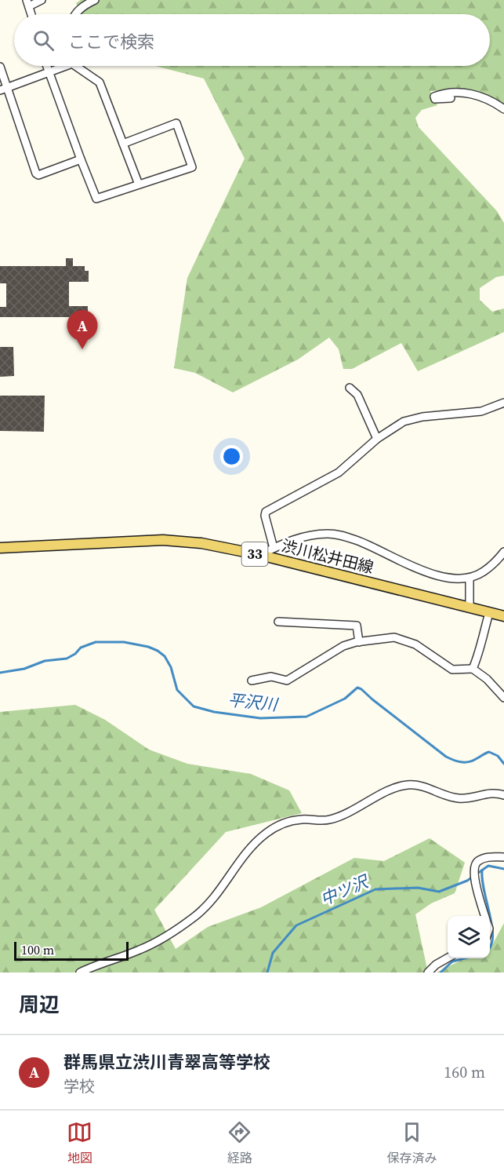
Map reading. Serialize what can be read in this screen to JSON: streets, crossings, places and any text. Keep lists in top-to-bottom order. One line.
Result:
{"streets":{"main road":["33","渋川松井田線"]},"water":["平沢川","中ツ沢"],"scale_bar":"100 m","page":{"search":"ここで検索","pins":"A","scale":"100 m","heading":"周辺","list":[{"mark":"A","name":"群馬県立渋川青翠高等学校","note":"学校","value":"160 m"}],"nav":["地図","経路","保存済み"]}}
